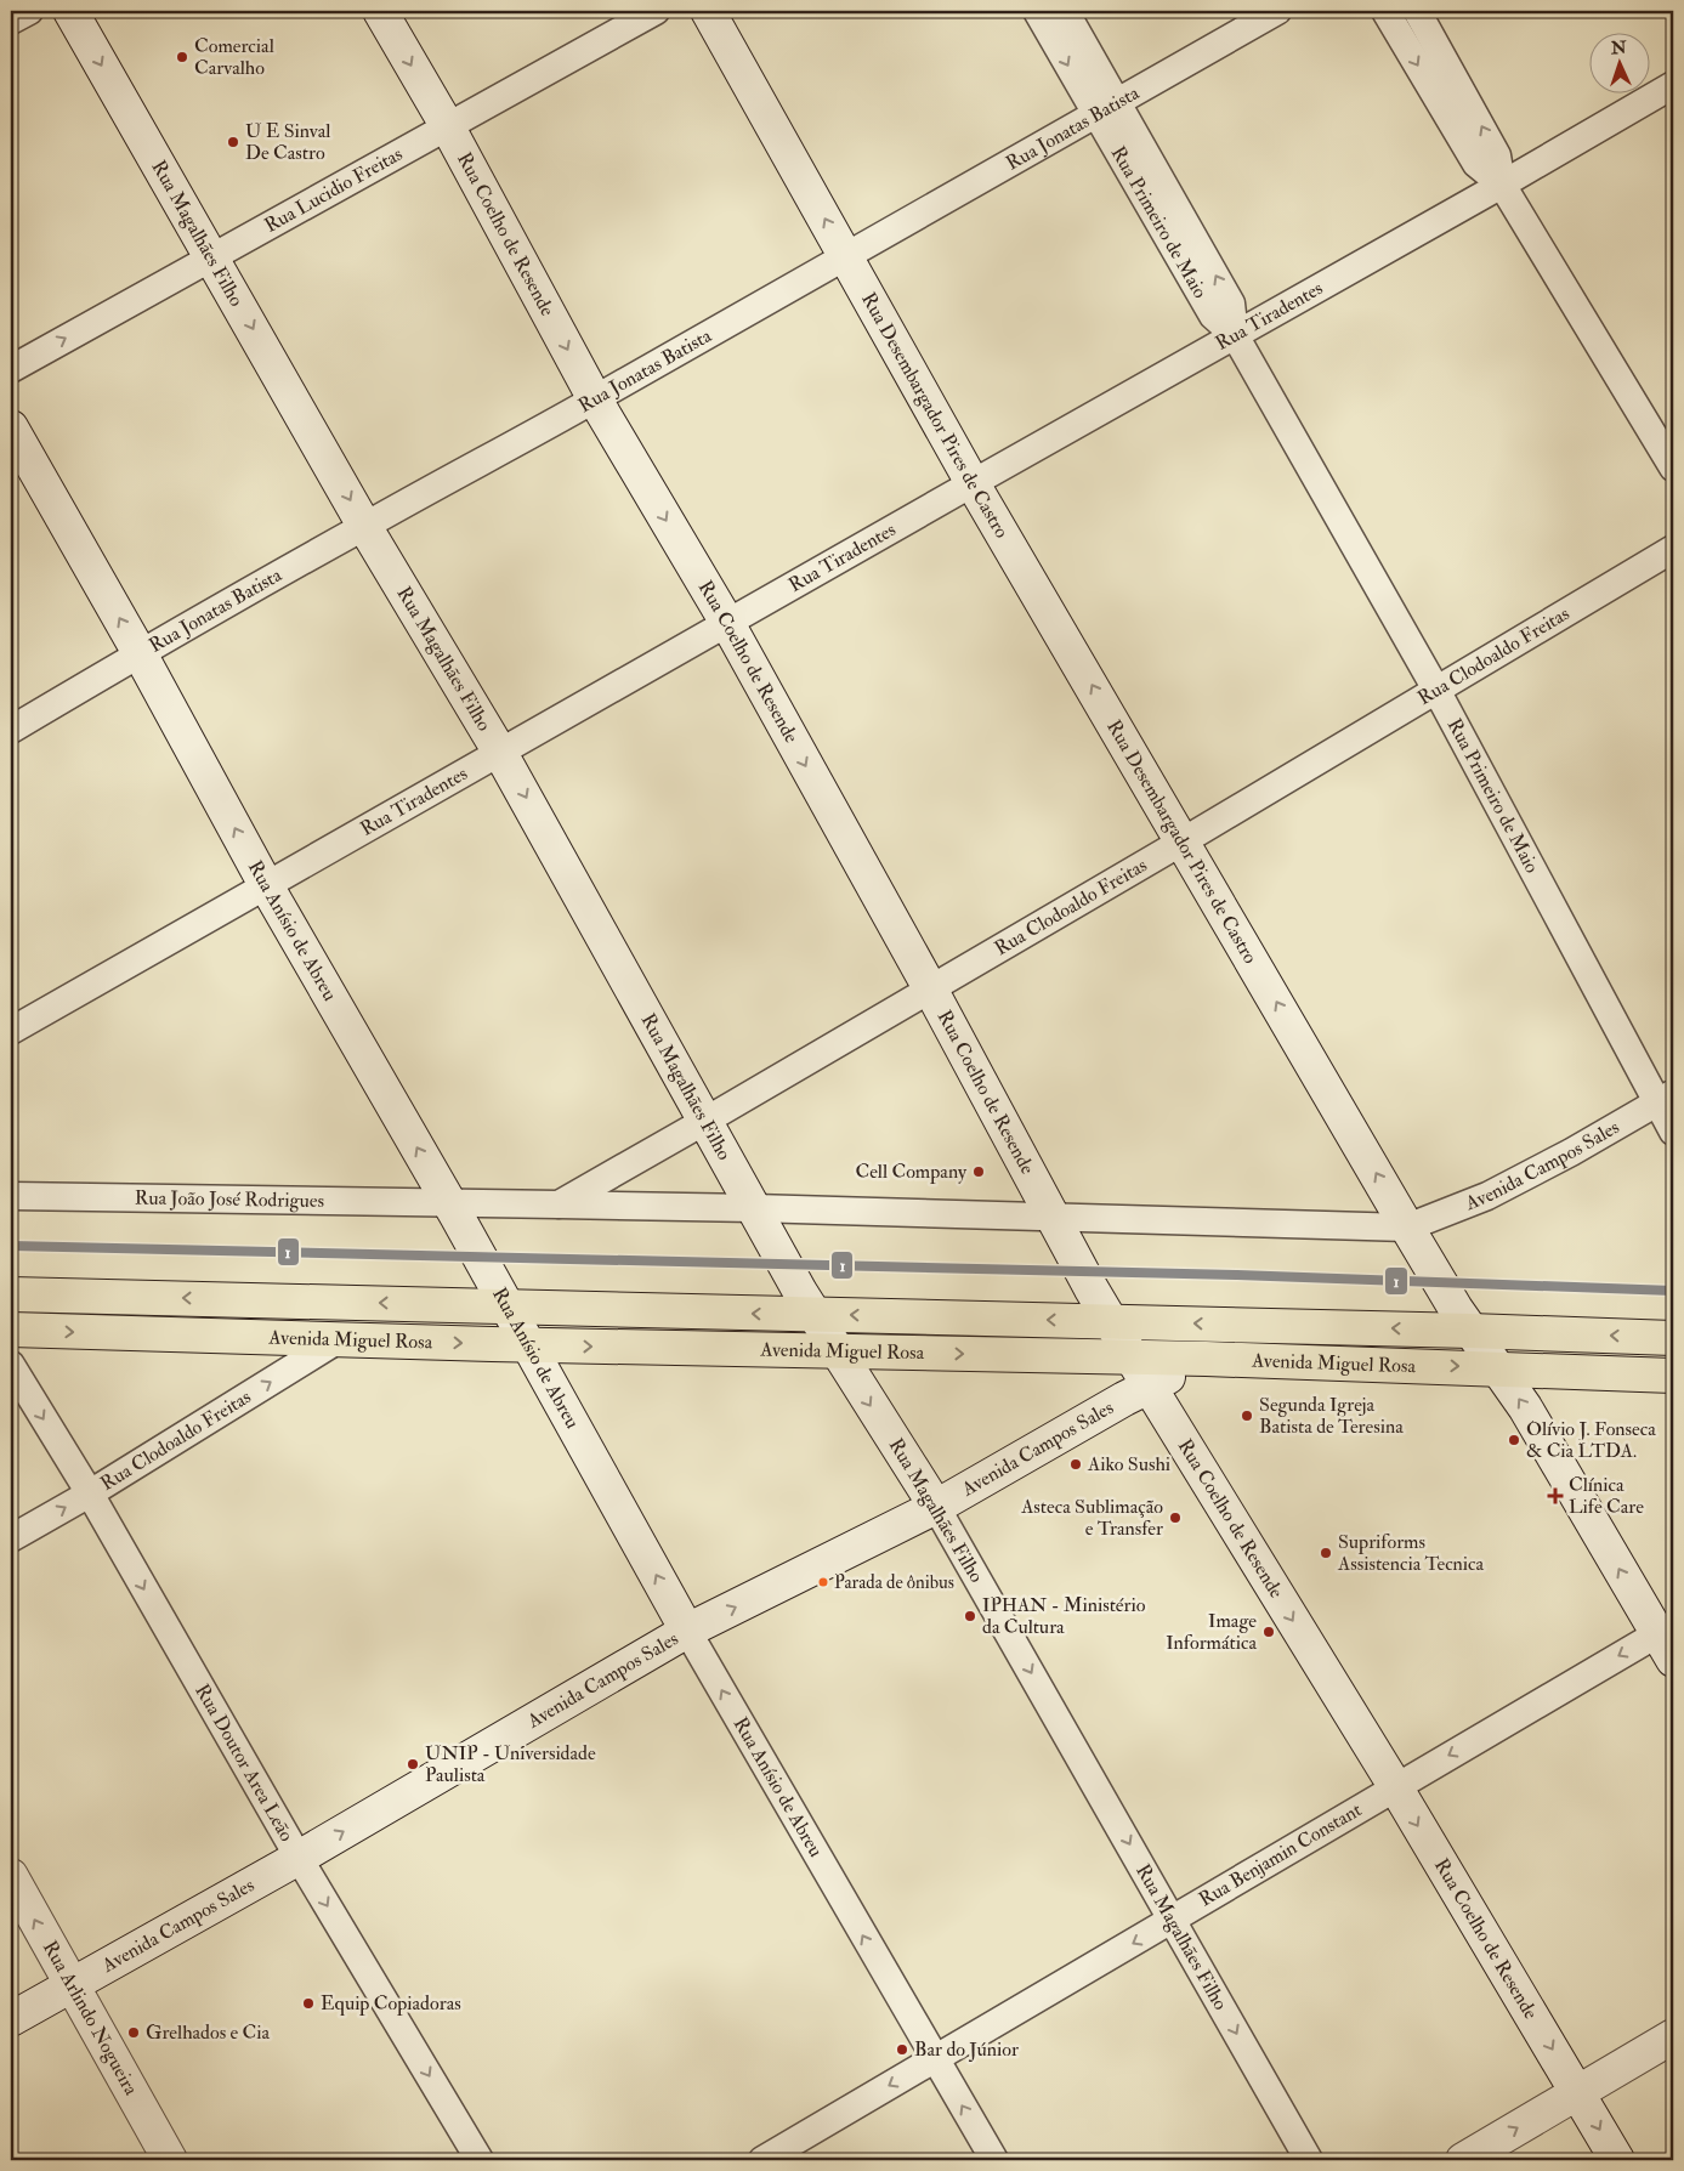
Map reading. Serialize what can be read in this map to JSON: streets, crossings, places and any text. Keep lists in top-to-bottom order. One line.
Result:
{"streets":{"main road":["Rua Magalhães Filho","Rua Coelho de Resende","Rua Desembargador Pires de Castro","Rua Anísio de Abreu","Avenida Campos Sales","Avenida Miguel Rosa","Rua Arlindo Nogueira"],"street":["Rua Jonatas Batista","Rua Lucidio Freitas","Rua Primeiro de Maio","Rua Tiradentes","Rua Clodoaldo Freitas","Rua João José Rodrigues","Rua Doutor Area Leão","Rua Benjamin Constant"]},"crossings":[["Rua Jonatas Batista","Rua Primeiro de Maio"],["Rua Jonatas Batista","Rua Magalhães Filho"],["Rua Jonatas Batista","Rua Coelho de Resende"],["Rua Jonatas Batista","Rua Desembargador Pires de Castro"],["Rua Jonatas Batista","Rua Anísio de Abreu"],["Rua Lucidio Freitas","Rua Magalhães Filho"],["Rua Lucidio Freitas","Rua Coelho de Resende"],["Rua Primeiro de Maio","Rua Tiradentes"],["Rua Primeiro de Maio","Rua Clodoaldo Freitas"],["Rua Primeiro de Maio","Avenida Campos Sales"],["Rua Magalhães Filho","Rua Tiradentes"],["Rua Magalhães Filho","Rua Clodoaldo Freitas"],["Rua Magalhães Filho","Avenida Campos Sales"],["Rua Magalhães Filho","Avenida Miguel Rosa"],["Rua Magalhães Filho","Rua Benjamin Constant"],["Rua Coelho de Resende","Rua Tiradentes"],["Rua Coelho de Resende","Rua Clodoaldo Freitas"],["Rua Coelho de Resende","Avenida Campos Sales"],["Rua Coelho de Resende","Avenida Miguel Rosa"],["Rua Coelho de Resende","Rua Benjamin Constant"],["Rua Tiradentes","Rua Desembargador Pires de Castro"],["Rua Tiradentes","Rua Anísio de Abreu"],["Rua Desembargador Pires de Castro","Rua Clodoaldo Freitas"],["Rua Desembargador Pires de Castro","Avenida Campos Sales"],["Rua Desembargador Pires de Castro","Avenida Miguel Rosa"],["Rua Desembargador Pires de Castro","Rua Benjamin Constant"],["Rua Clodoaldo Freitas","Avenida Miguel Rosa"],["Rua Clodoaldo Freitas","Rua Doutor Area Leão"],["Rua Anísio de Abreu","Avenida Campos Sales"],["Rua Anísio de Abreu","Rua João José Rodrigues"],["Rua Anísio de Abreu","Avenida Miguel Rosa"],["Rua Anísio de Abreu","Rua Benjamin Constant"],["Avenida Campos Sales","Avenida Miguel Rosa"],["Avenida Campos Sales","Rua Doutor Area Leão"],["Avenida Campos Sales","Rua Arlindo Nogueira"]],"one_way":["Rua Magalhães Filho","Rua Coelho de Resende","Rua Desembargador Pires de Castro","Rua Anísio de Abreu","Avenida Campos Sales","Rua Doutor Area Leão","Rua Benjamin Constant","Rua Arlindo Nogueira"],"places":{"other":["Comercial Carvalho","U E Sinval De Castro","Cell Company","Segunda Igreja Batista de Teresina","Olívio J. Fonseca & Cia LTDA.","Aiko Sushi","Asteca Sublimação e Transfer","Supriforms Assistencia Tecnica","Parada de ônibus","IPHAN - Ministério da Cultura","Image Informática","UNIP - Universidade Paulista","Equip Copiadoras","Grelhados e Cia","Bar do Júnior"],"health":["Clínica Life Care"]},"lines":["transit line 1"],"north":"top"}
